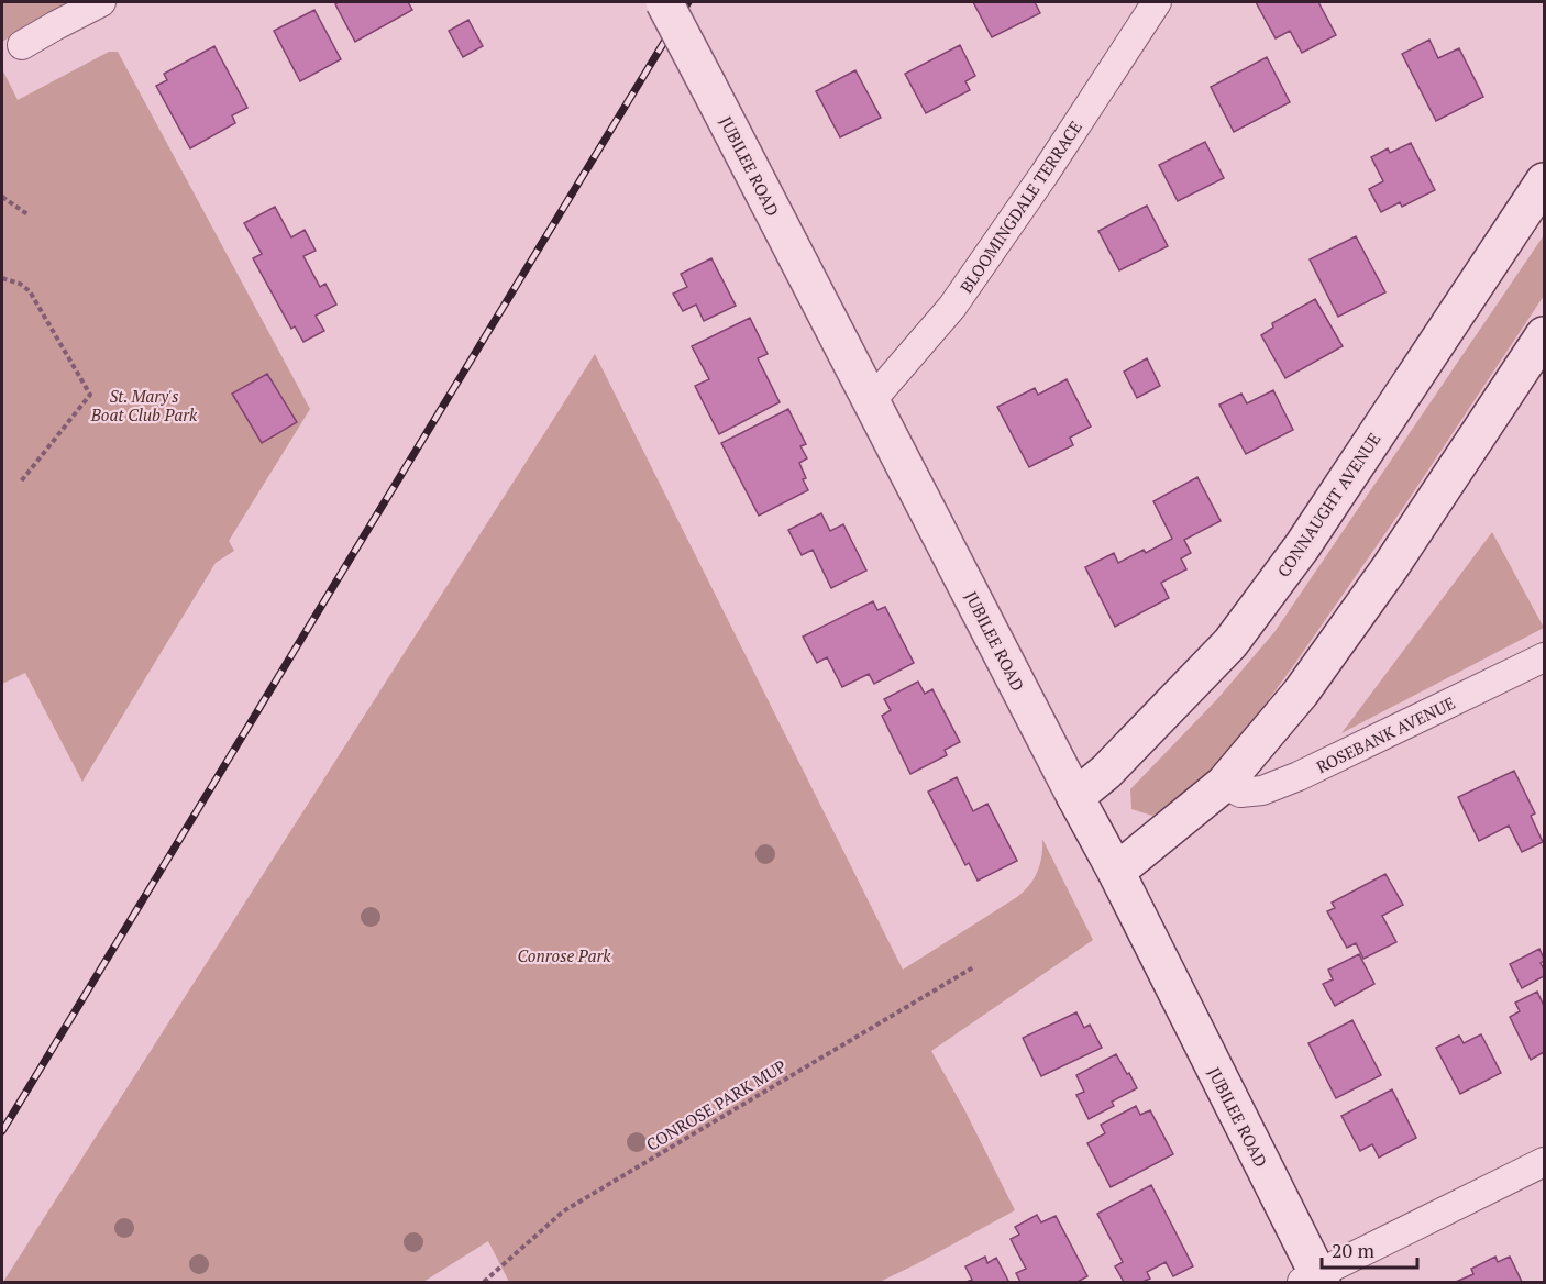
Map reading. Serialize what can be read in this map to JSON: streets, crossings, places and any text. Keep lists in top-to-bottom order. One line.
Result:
{"streets":{"main road":["JUBILEE ROAD","CONNAUGHT AVENUE"],"street":["BLOOMINGDALE TERRACE","ROSEBANK AVENUE"],"path":["CONROSE PARK MUP"]},"crossings":[["JUBILEE ROAD","BLOOMINGDALE TERRACE"],["JUBILEE ROAD","CONNAUGHT AVENUE"]],"parks":["St. Mary's Boat Club Park","Conrose Park"],"scale_bar":"20 m"}
